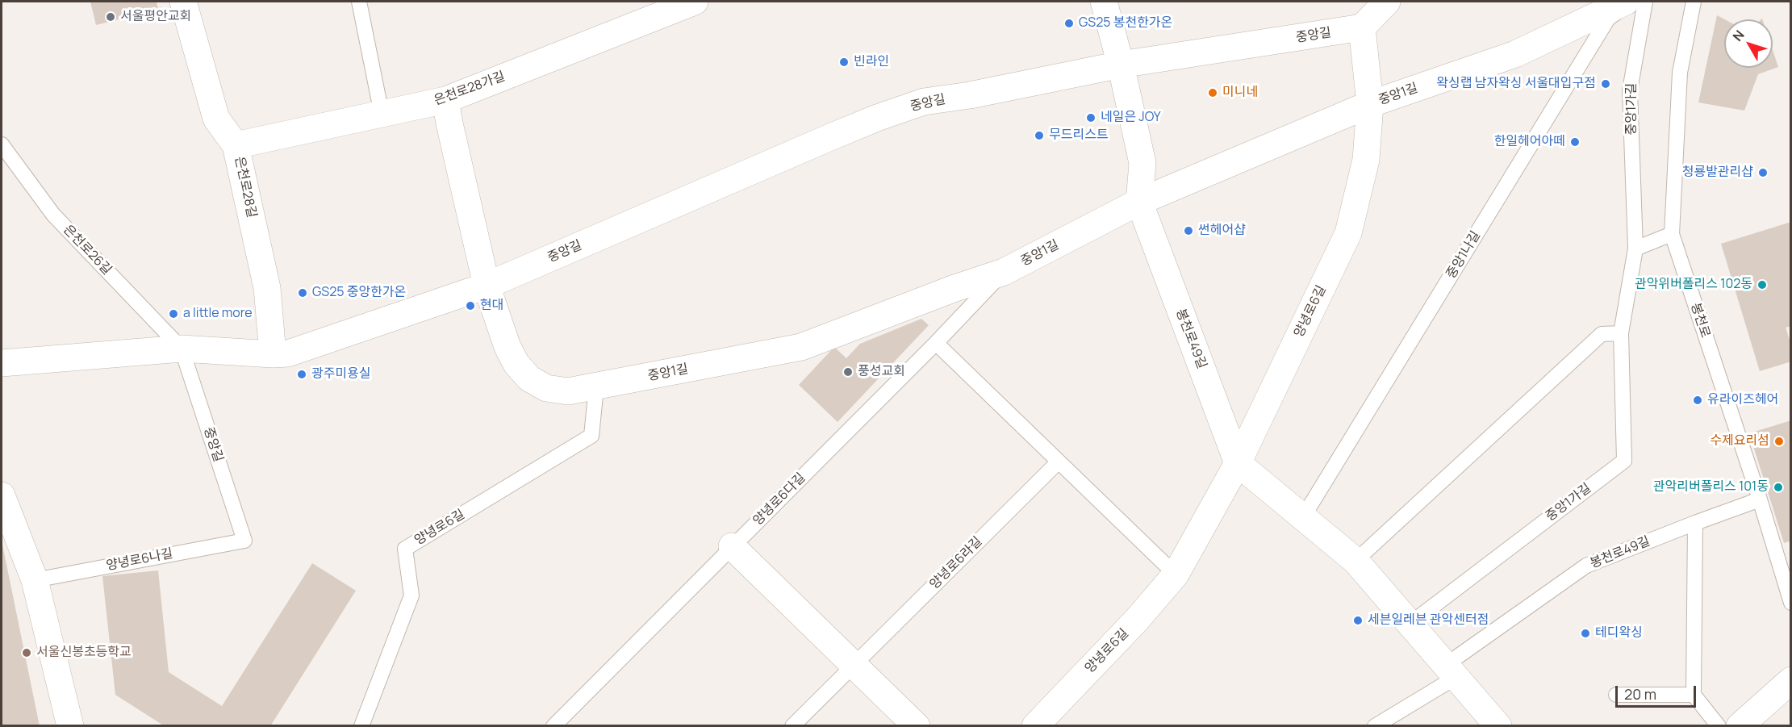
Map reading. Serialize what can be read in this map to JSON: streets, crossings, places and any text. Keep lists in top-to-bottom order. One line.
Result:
{"streets":{"street":["중앙길","은천로28가길","중앙1길","은천로28길","양녕로6길","봉천로49길"],"lane":["중앙1가길","은천로26길","중앙1나길","봉천로","양녕로6다길","양녕로6나길","양녕로6라길"]},"crossings":[["중앙길","중앙1길"],["중앙길","은천로28길"],["중앙길","은천로26길"],["중앙길","양녕로6길"],["중앙길","봉천로49길"],["중앙길","양녕로6나길"],["은천로28가길","은천로28길"],["중앙1길","양녕로6길"],["중앙1길","봉천로49길"],["중앙1길","양녕로6다길"],["중앙1가길","봉천로49길"],["중앙1나길","봉천로49길"],["양녕로6길","봉천로49길"],["봉천로","봉천로49길"]],"places":["서울평안교회","GS25 봉천한가온","빈라인","왁싱랩 남자왁싱 서울대입구점","미니네","네일은 JOY","무드리스트","한일헤어아떼","청룡발관리샵","썬헤어샵","관악위버폴리스 102동","GS25 중앙한가온","현대","a little more","풍성교회","광주미용실","유라이즈헤어","수제요리섬","관악리버폴리스 101동","세븐일레븐 관악센터점","테디왁싱","서울신봉초등학교"],"scale_bar":"20 m","north":"top left"}
